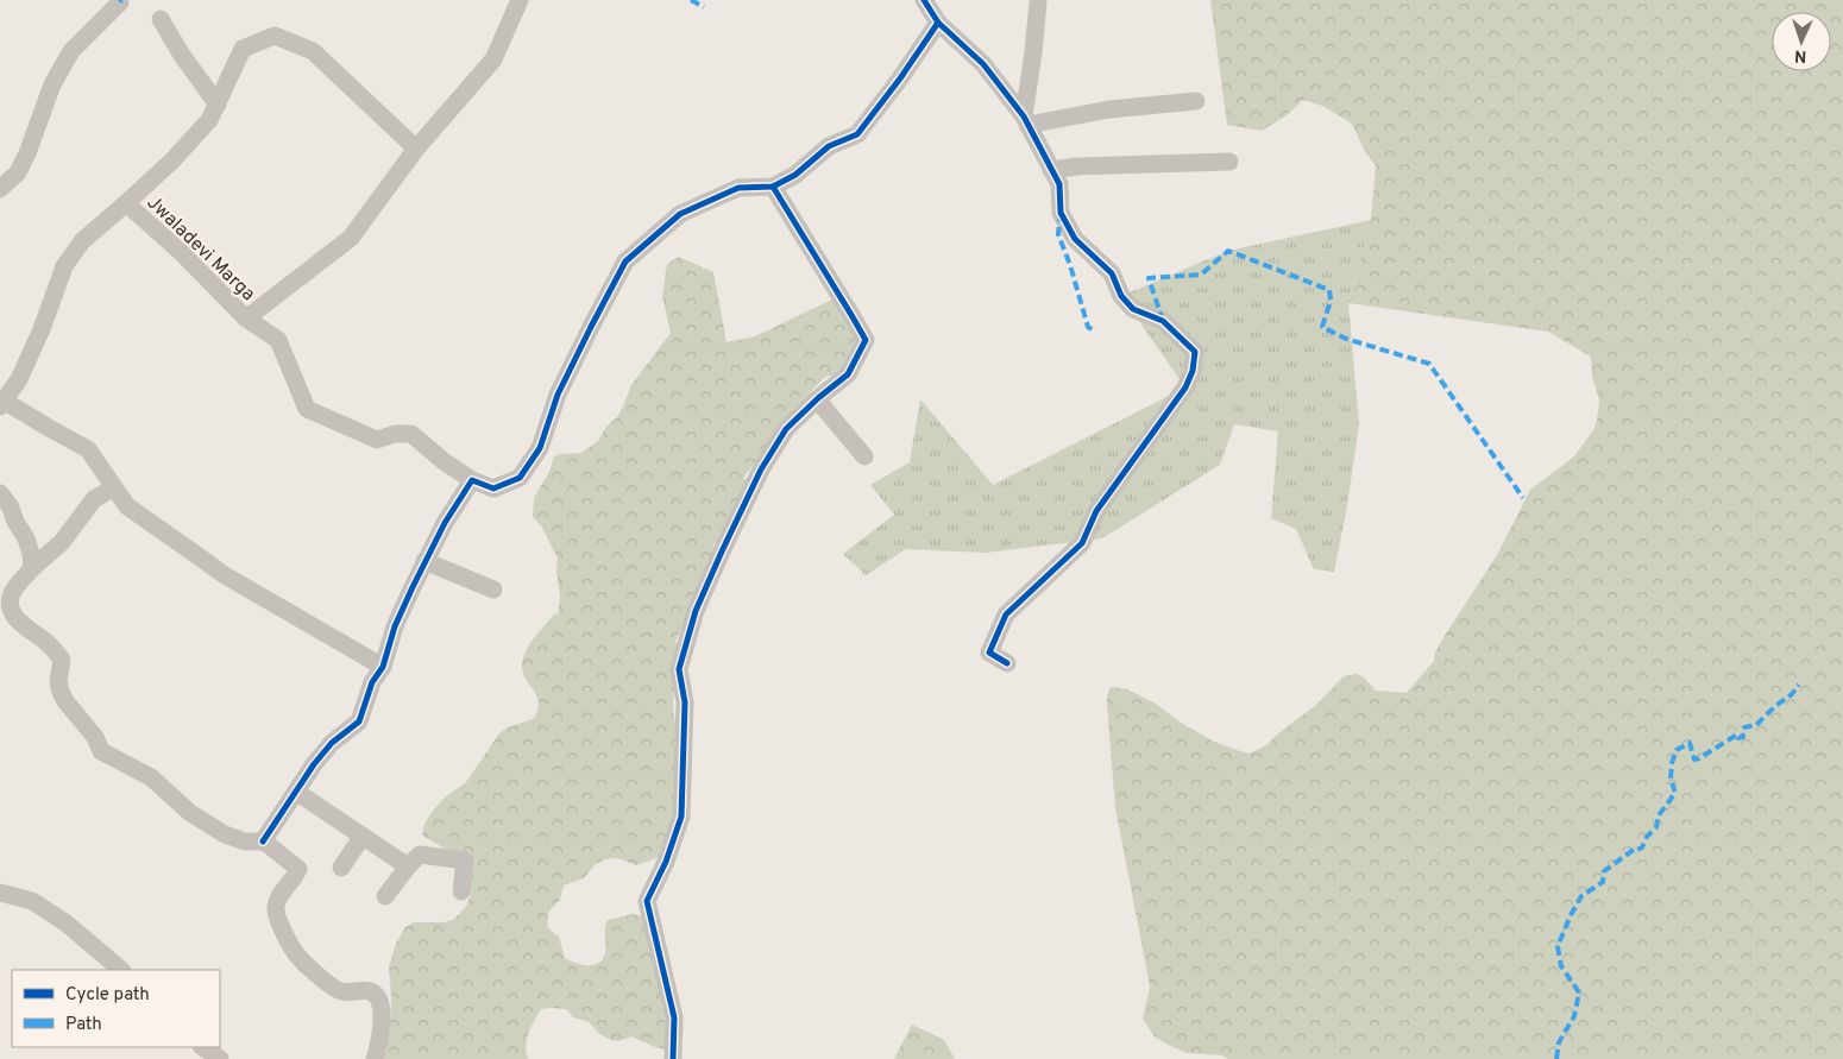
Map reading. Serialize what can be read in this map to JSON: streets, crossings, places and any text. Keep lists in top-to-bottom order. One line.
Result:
{"streets":{"street":["Jwaladevi Marga"]},"legend":["Cycle path","Path"],"north":"bottom"}
